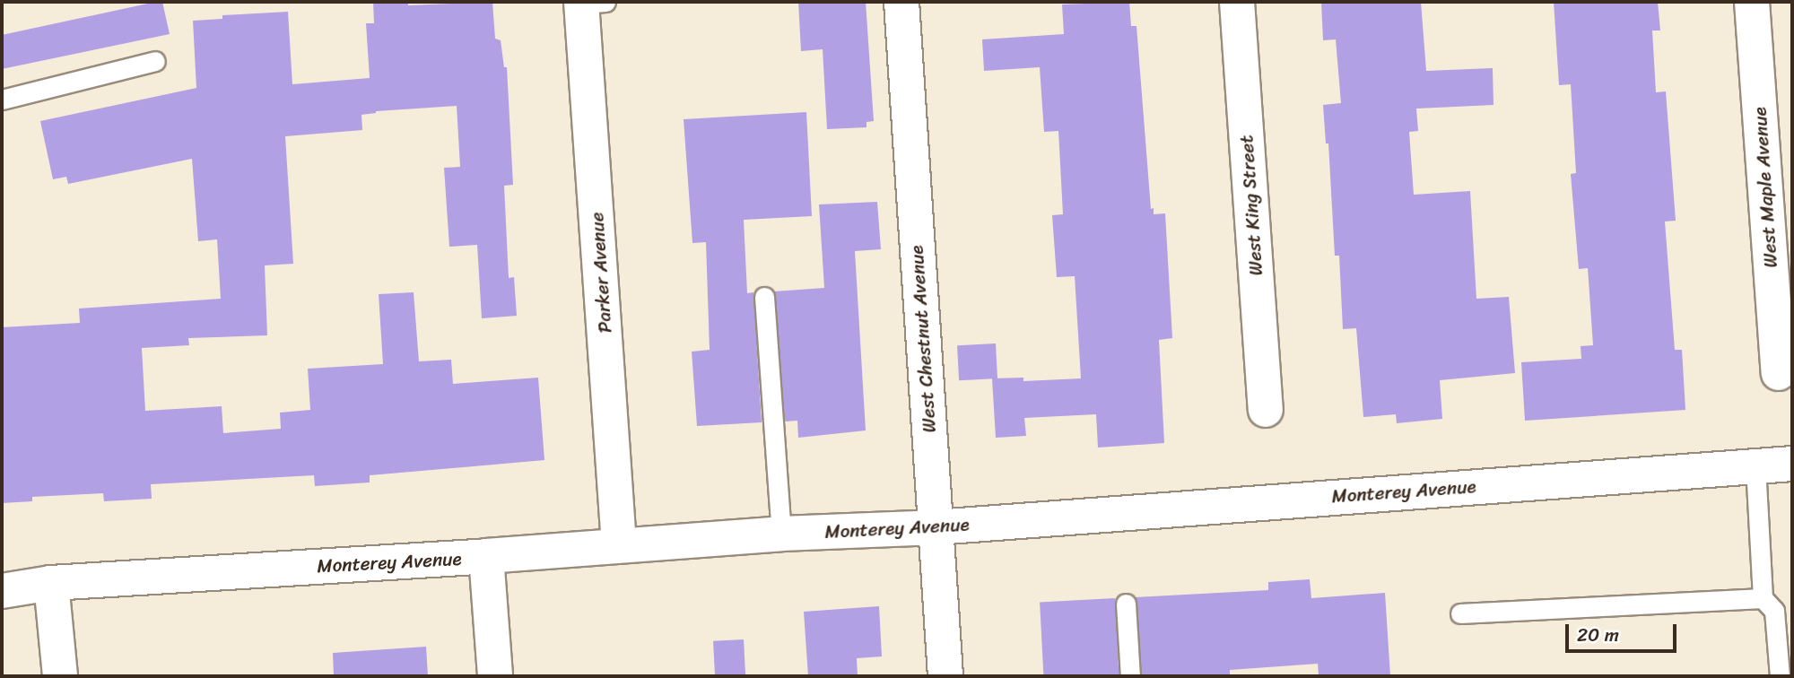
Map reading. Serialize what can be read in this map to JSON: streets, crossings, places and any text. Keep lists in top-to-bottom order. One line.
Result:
{"streets":{"street":["West Maple Avenue","West King Street","Parker Avenue","West Chestnut Avenue","Monterey Avenue"]},"crossings":[["Parker Avenue","Monterey Avenue"],["West Chestnut Avenue","Monterey Avenue"]],"scale_bar":"20 m"}
